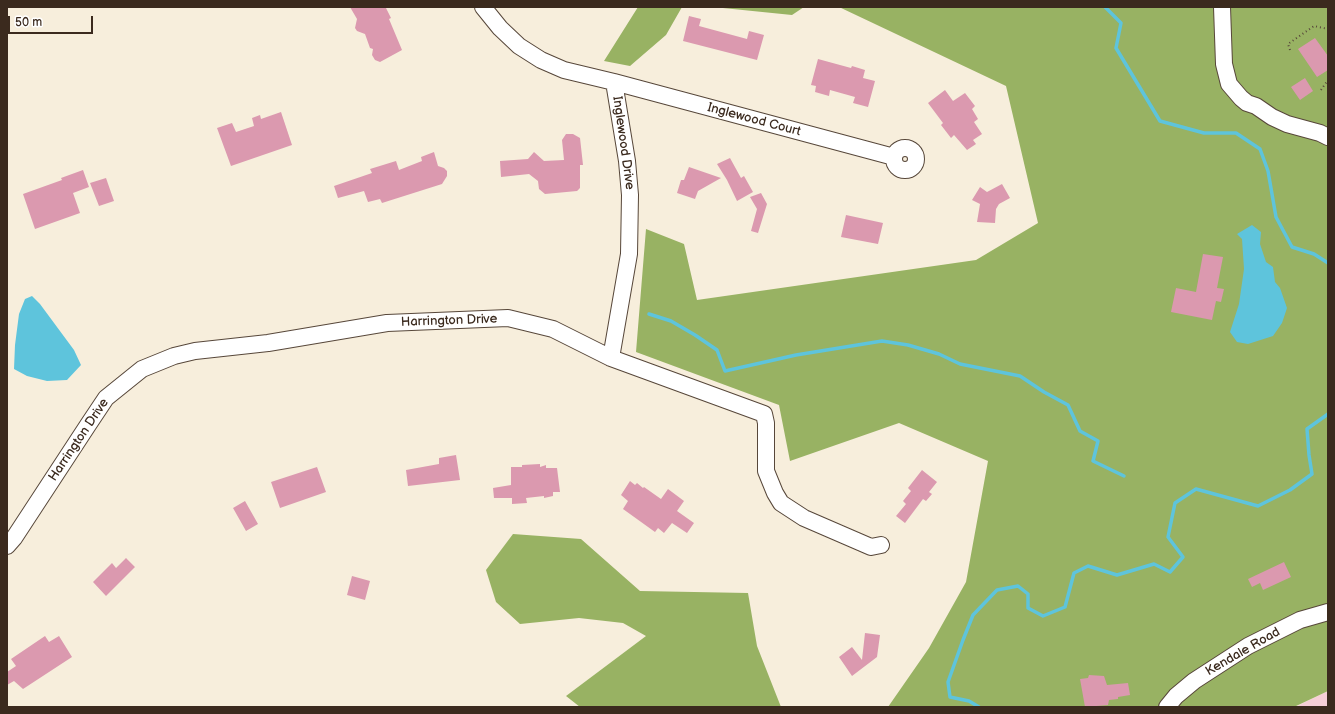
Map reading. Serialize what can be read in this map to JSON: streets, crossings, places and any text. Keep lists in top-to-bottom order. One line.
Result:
{"streets":{"street":["Inglewood Court","Inglewood Drive","Harrington Drive","Kendale Road"]},"crossings":[["Inglewood Court","Inglewood Drive"],["Inglewood Drive","Harrington Drive"]],"scale_bar":"50 m"}
